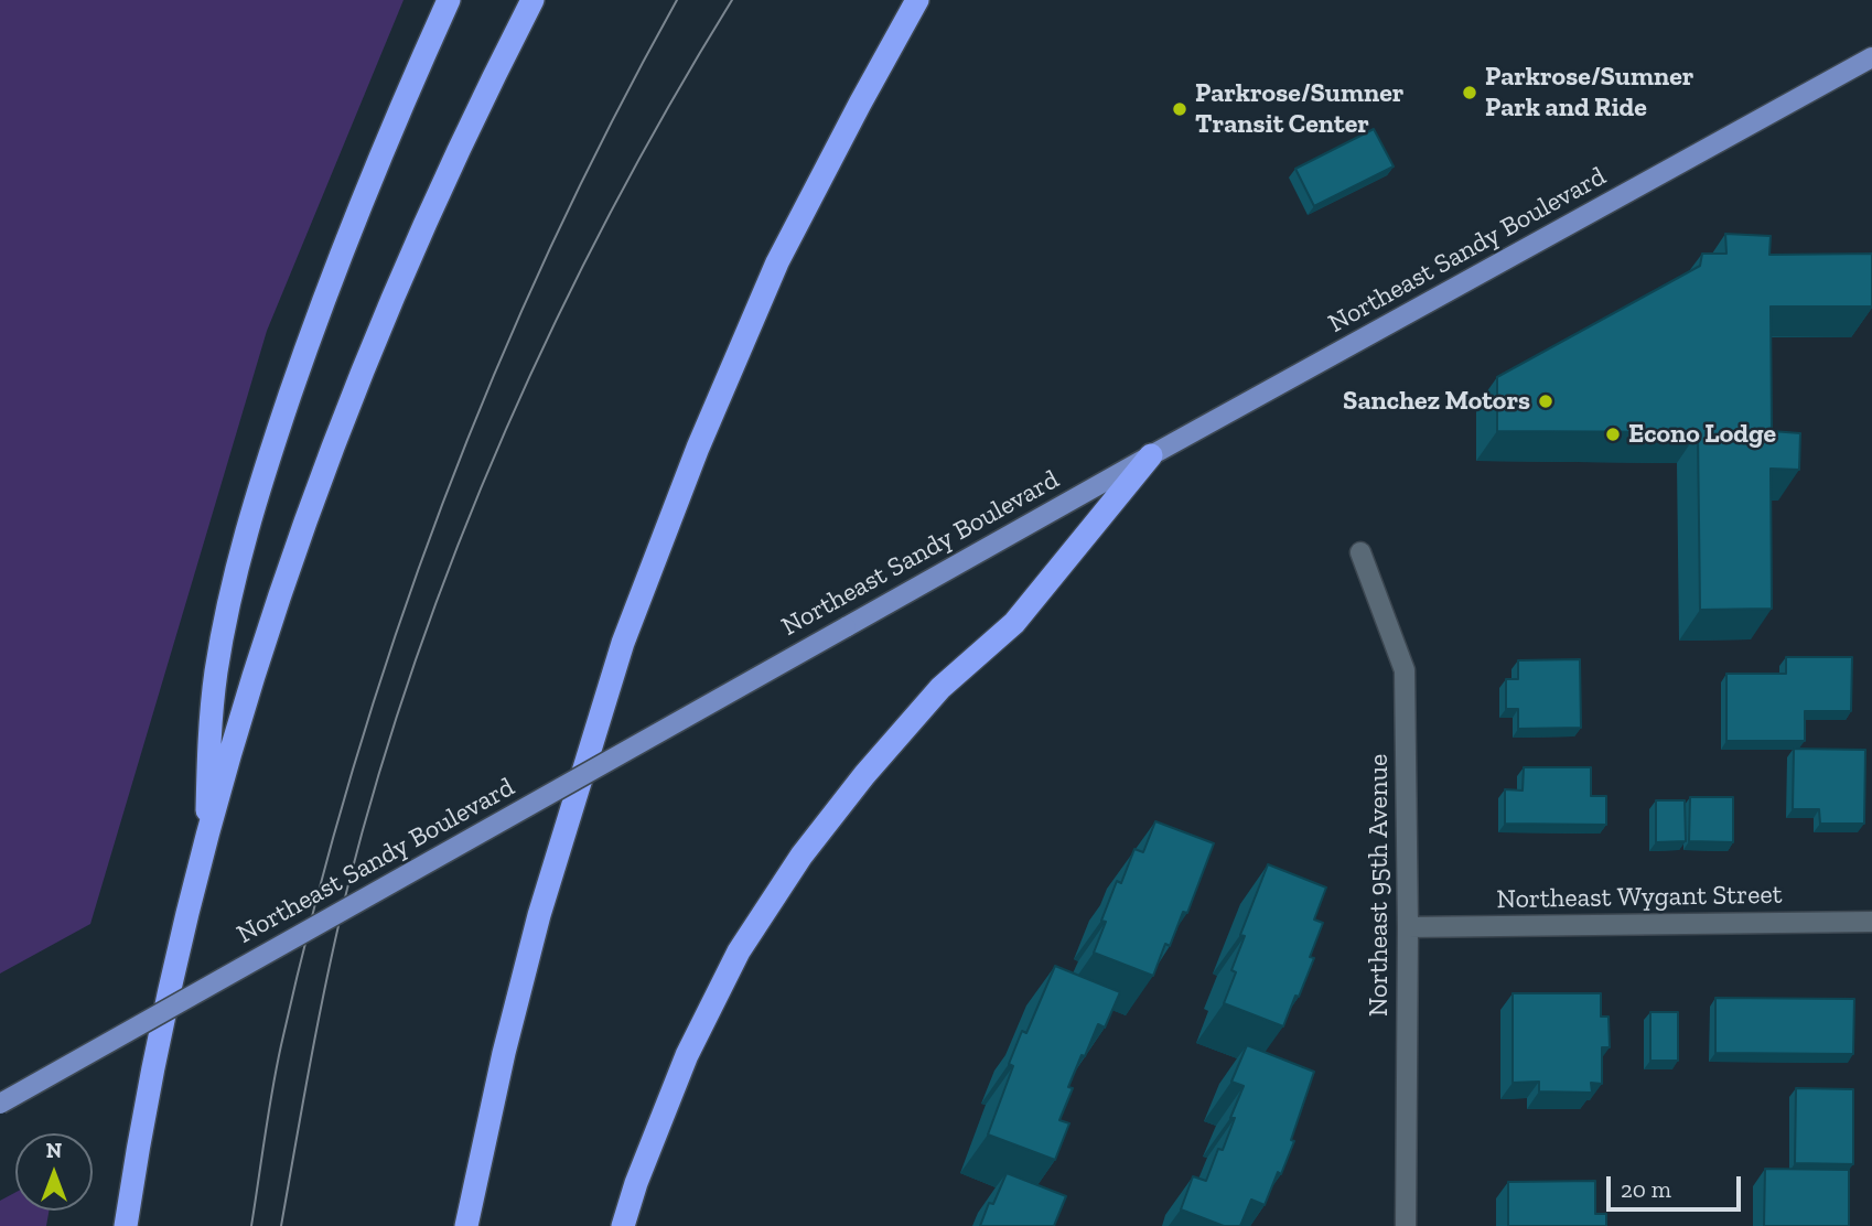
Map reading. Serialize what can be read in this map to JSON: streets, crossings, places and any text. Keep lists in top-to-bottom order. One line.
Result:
{"streets":{"main road":["Northeast Sandy Boulevard"],"street":["Northeast 95th Avenue","Northeast Wygant Street"]},"crossings":[["Northeast 95th Avenue","Northeast Wygant Street"]],"places":["Parkrose/Sumner Park and Ride","Parkrose/Sumner Transit Center","Sanchez Motors","Econo Lodge"],"scale_bar":"20 m","north":"top"}
